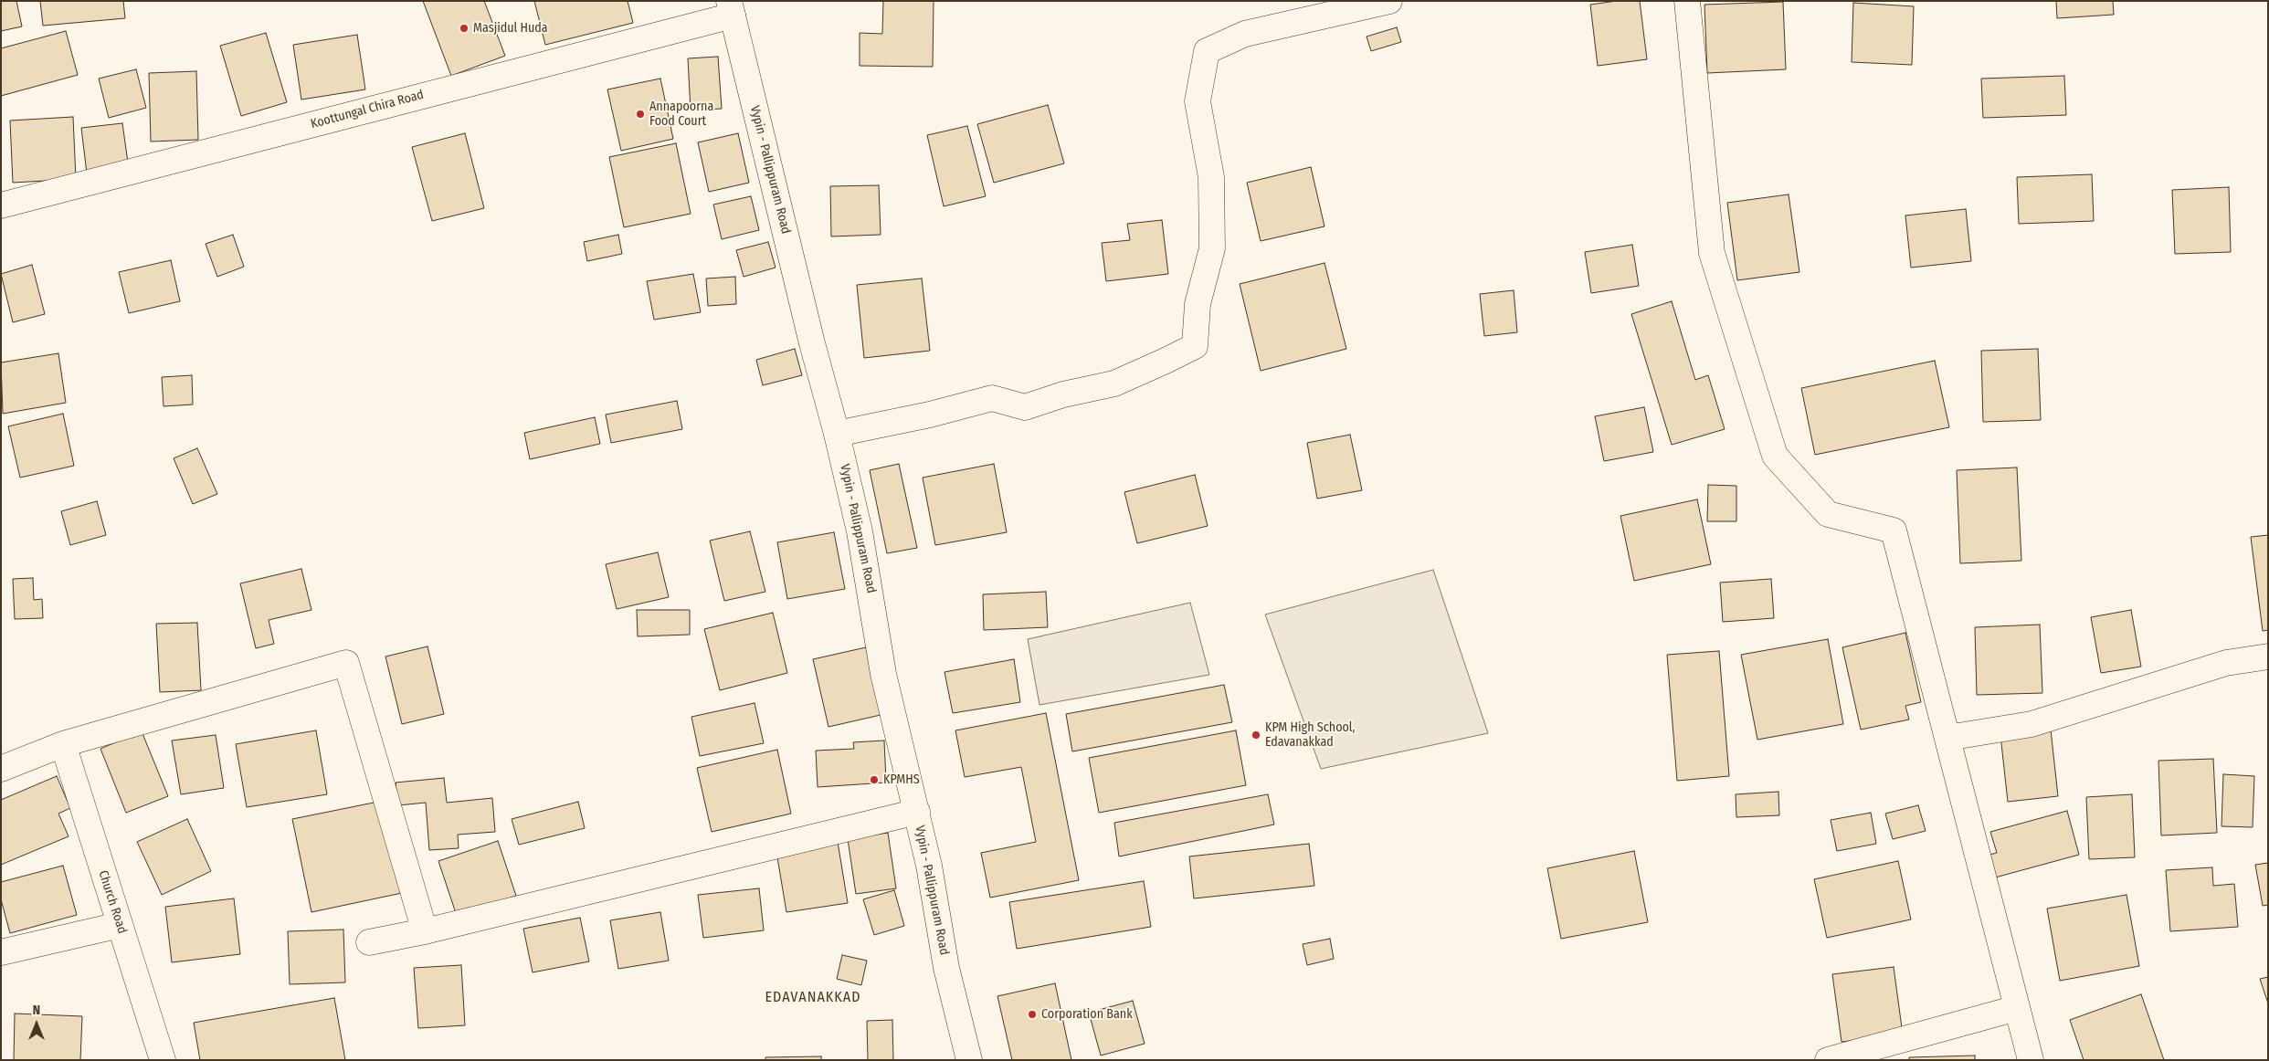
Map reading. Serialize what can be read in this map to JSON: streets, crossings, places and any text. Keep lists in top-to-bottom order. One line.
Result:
{"streets":{"street":["Koottungal Chira Road","Vypin - Pallippuram Road","Church Road"]},"crossings":[["Koottungal Chira Road","Vypin - Pallippuram Road"]],"districts":["EDAVANAKKAD"],"places":["Masjidul Huda","Annapoorna Food Court","KPM High School, Edavanakkad","KPMHS","Corporation Bank"],"north":"top"}
